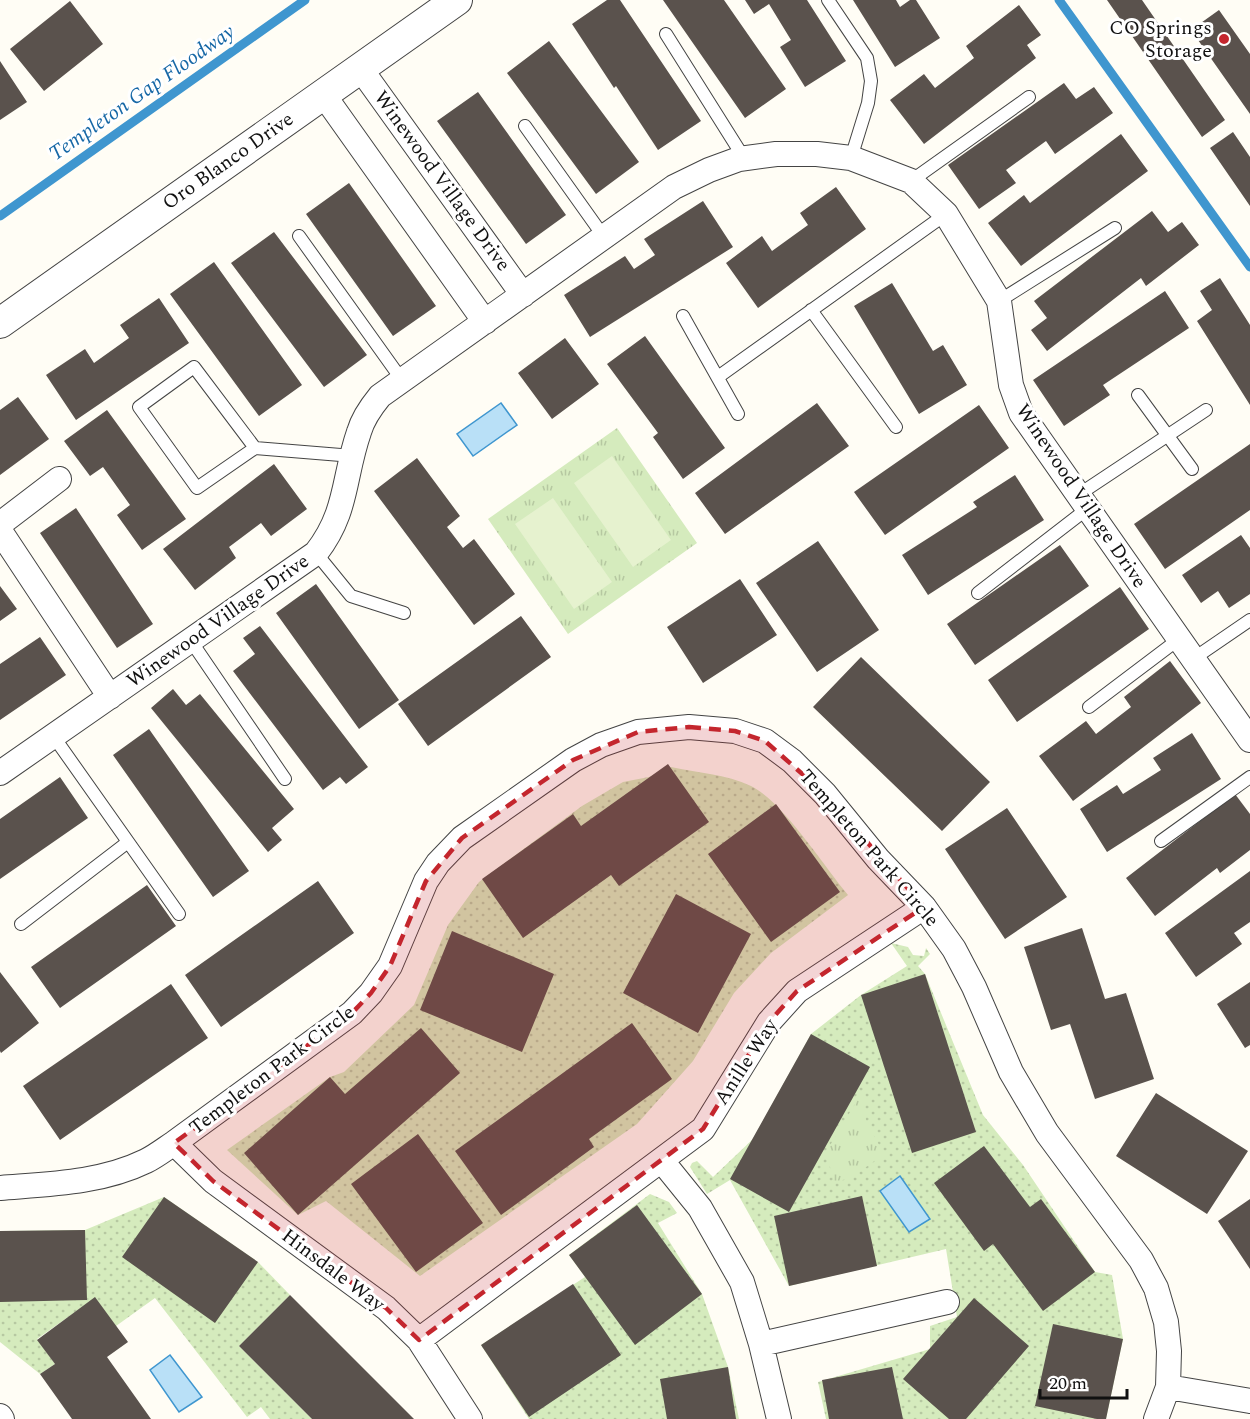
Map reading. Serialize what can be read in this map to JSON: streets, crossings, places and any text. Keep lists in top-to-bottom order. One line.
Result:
{"streets":{"street":["Oro Blanco Drive","Winewood Village Drive","Templeton Park Circle","Anille Way","Hinsdale Way"]},"crossings":[["Oro Blanco Drive","Winewood Village Drive"],["Templeton Park Circle","Anille Way"],["Templeton Park Circle","Hinsdale Way"],["Anille Way","Hinsdale Way"]],"water":["Templeton Gap Floodway"],"places":["CO Springs Storage"],"scale_bar":"20 m"}
